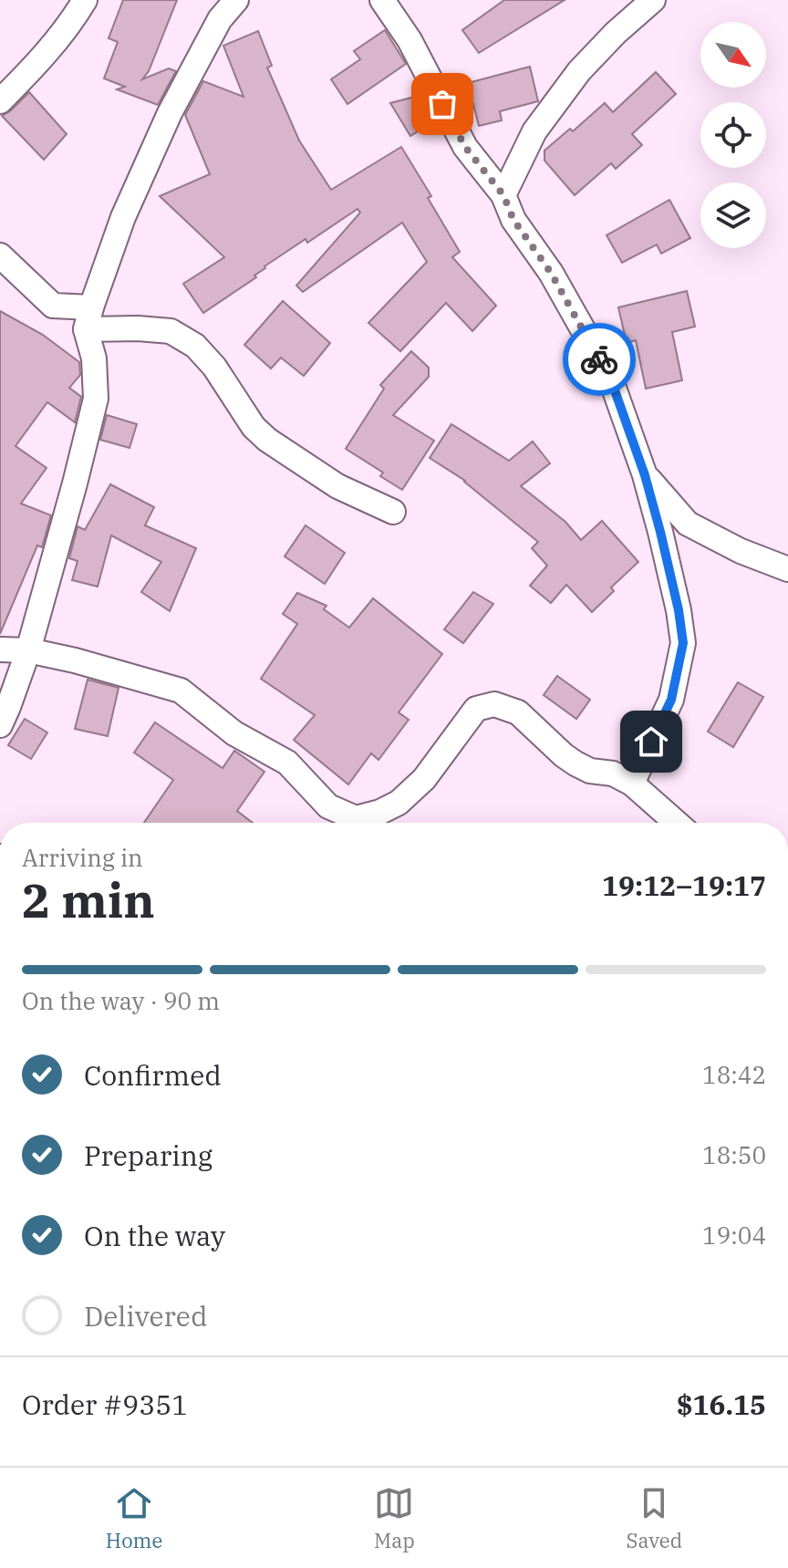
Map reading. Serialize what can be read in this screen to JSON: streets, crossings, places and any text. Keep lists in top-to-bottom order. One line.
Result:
{"north":"bottom right","page":{"heading":["2 min","Arriving in","19:12–19:17"],"panel":["Order #9351","$16.15"],"bar":"On the way · 90 m","list":[["Confirmed","18:42"],["Preparing","18:50"],["On the way","19:04"],"Delivered"],"tabs":["Home","Map","Saved"]}}
